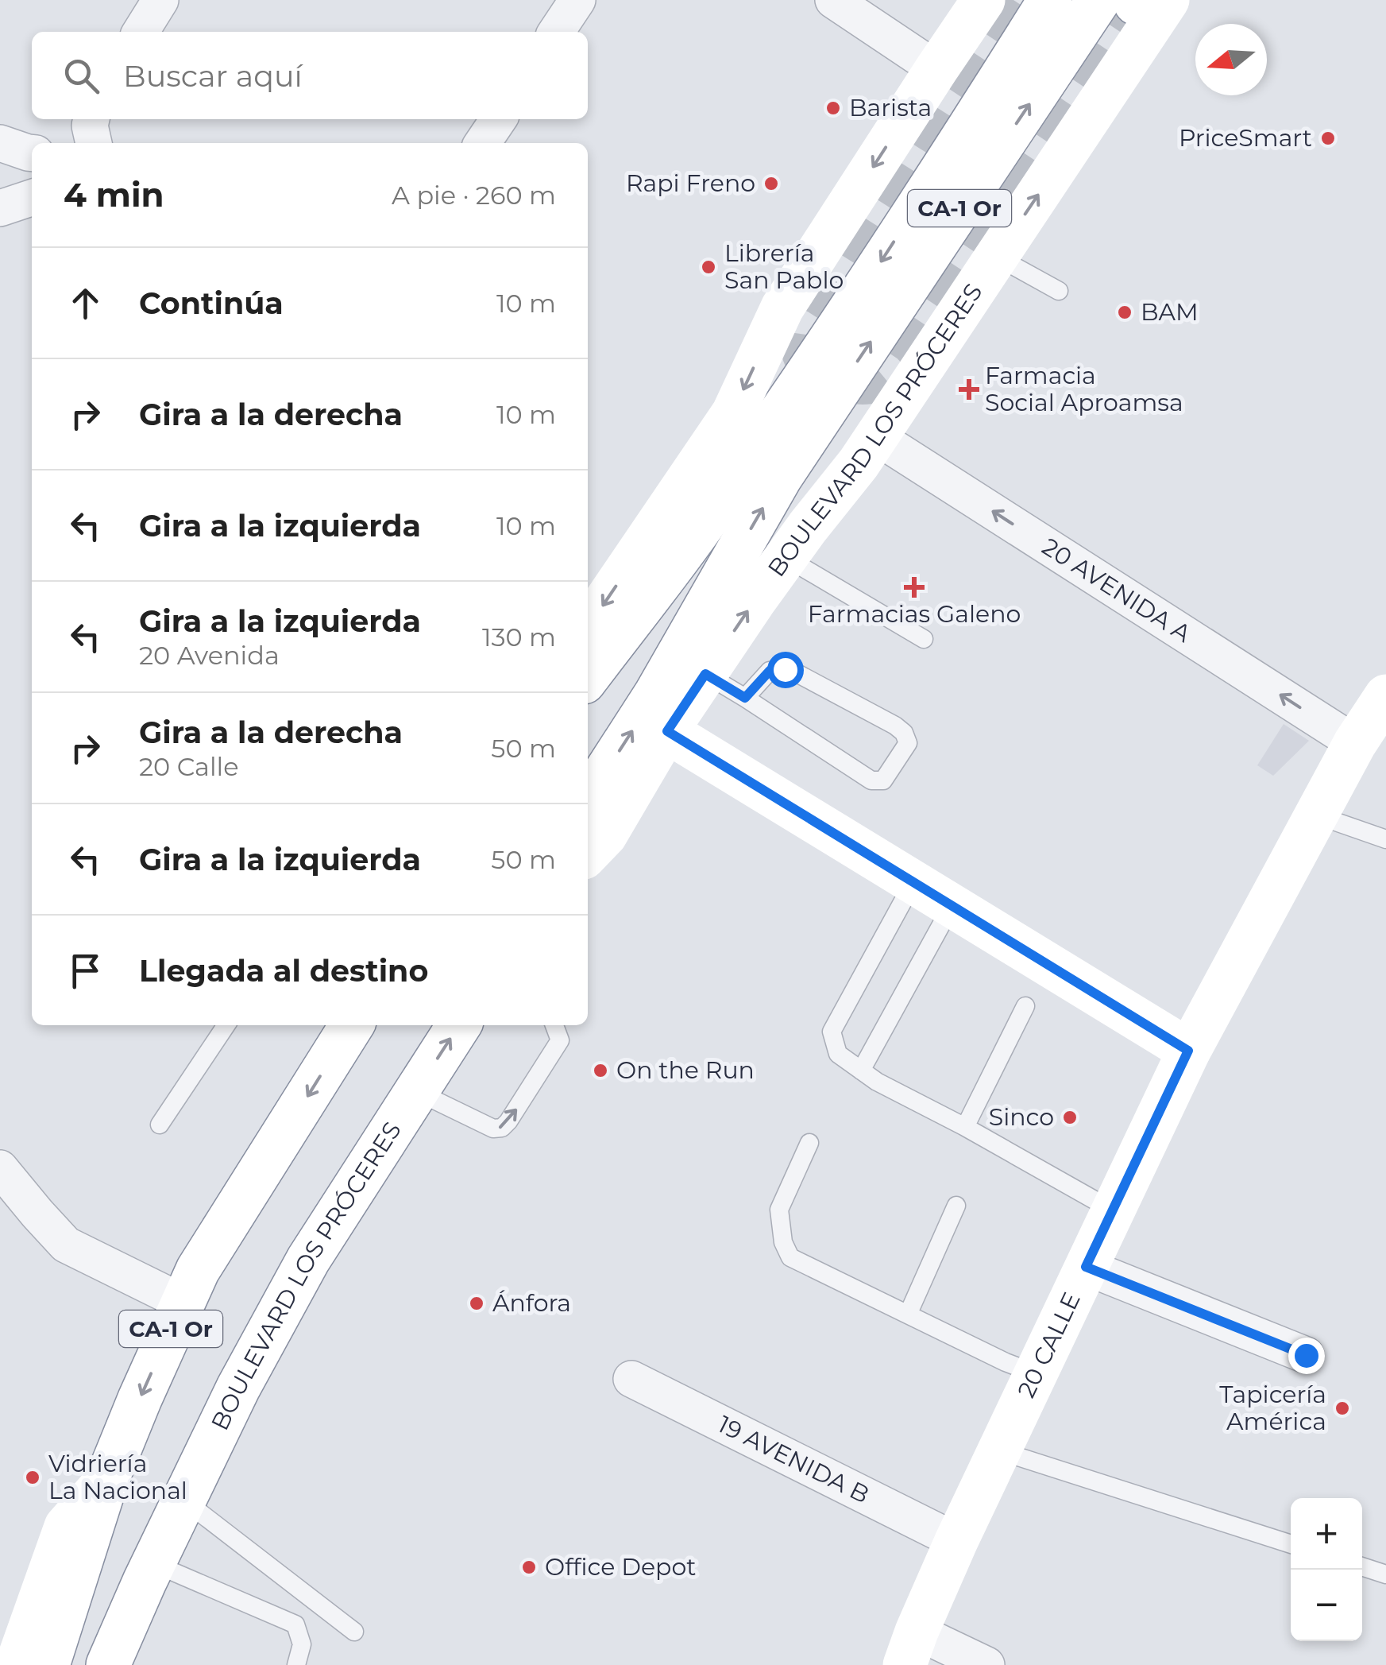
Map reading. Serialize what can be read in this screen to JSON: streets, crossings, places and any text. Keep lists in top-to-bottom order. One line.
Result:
{"streets":{"main road":["CA-1 Or","BOULEVARD LOS PRÓCERES","20 CALLE"],"street":["20 AVENIDA A","19 AVENIDA B"]},"crossings":[["BOULEVARD LOS PRÓCERES","20 AVENIDA A"],["20 AVENIDA A","20 CALLE"],["20 CALLE","19 AVENIDA B"]],"one_way":["20 AVENIDA A"],"places":{"other":["Barista","PriceSmart","Rapi Freno","Librería San Pablo","BAM","On the Run","Sinco","Ánfora","Tapicería América","Vidriería La Nacional","Office Depot"],"health":["Farmacia Social Aproamsa","Farmacias Galeno"]},"north":"left","page":{"search":"Buscar aquí","heading":["4 min","A pie · 260 m"],"list":[["Continúa","10 m"],["Gira a la derecha","10 m"],["Gira a la izquierda","10 m"],["Gira a la izquierda","20 Avenida","130 m"],["Gira a la derecha","20 Calle","50 m"],["Gira a la izquierda","50 m"],"Llegada al destino"],"map_buttons":["+","−"]}}
